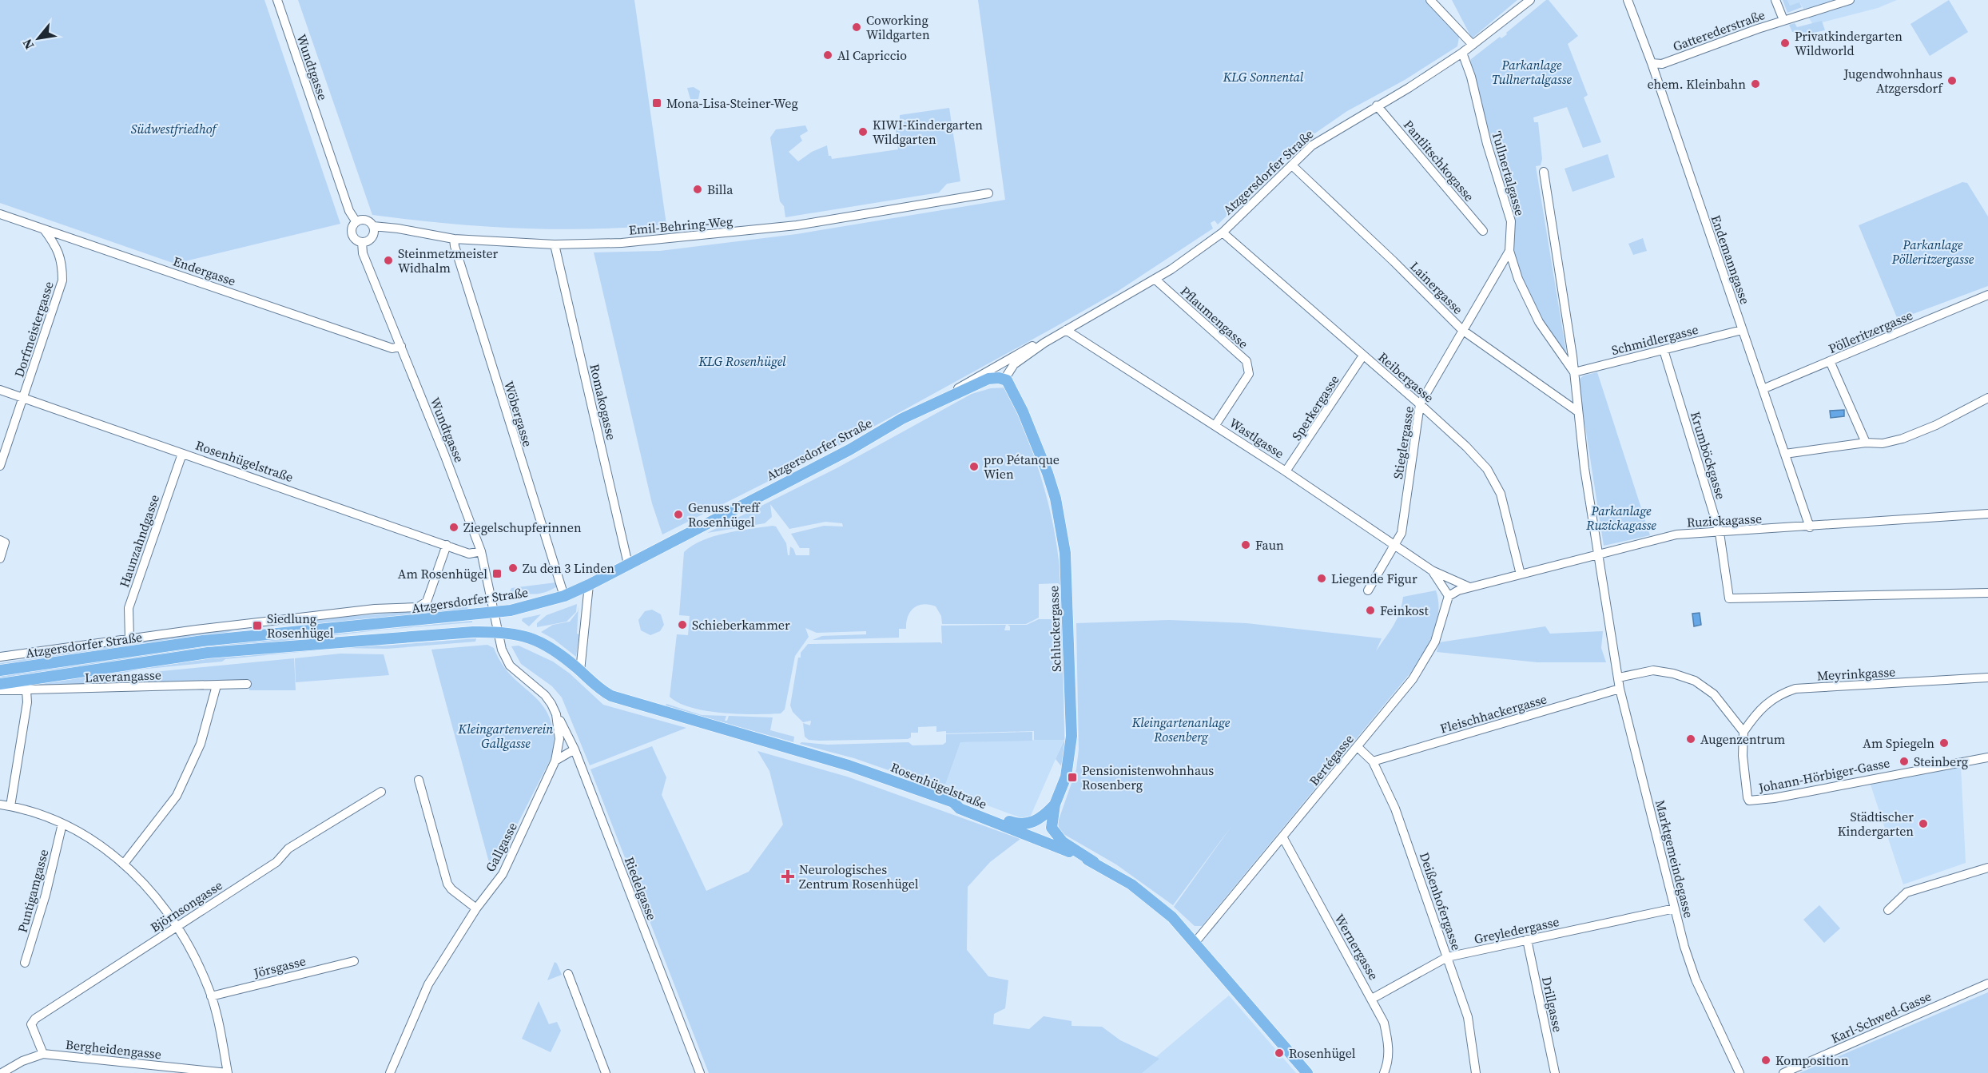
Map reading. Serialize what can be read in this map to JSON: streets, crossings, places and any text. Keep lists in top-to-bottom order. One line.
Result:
{"streets":{"main road":["Atzgersdorfer Straße","Rosenhügelstraße","Schluckergasse"],"street":["Gatterederstraße","Wundtgasse","Pantlitschkogasse","Tullnertalgasse","Emil-Behring-Weg","Endemanngasse","Endergasse","Lainergasse","Pflaumengasse","Dorfmeistergasse","Pölleritzergasse","Schmidlergasse","Reibergasse","Romakogasse","Sperkergasse","Wöbergasse","Wastlgasse","Stieglergasse","Krumböckgasse","Ruzickagasse","Haunzahndgasse","Meyrinkgasse","Laverangasse","Fleischhackergasse","Bertégasse","Johann-Hörbiger-Gasse","Gallgasse","Marktgemeindegasse","Riedelgasse","Puntigamgasse","Deißenhofergasse","Björnsongasse","Greyledergasse","Wernergasse","Jörsgasse","Drillgasse","Karl-Schwed-Gasse","Bergheidengasse"]},"crossings":[["Gatterederstraße","Endemanngasse"],["Wundtgasse","Atzgersdorfer Straße"],["Wundtgasse","Emil-Behring-Weg"],["Wundtgasse","Endergasse"],["Wundtgasse","Rosenhügelstraße"],["Wundtgasse","Gallgasse"],["Pantlitschkogasse","Atzgersdorfer Straße"],["Atzgersdorfer Straße","Tullnertalgasse"],["Atzgersdorfer Straße","Lainergasse"],["Atzgersdorfer Straße","Pflaumengasse"],["Atzgersdorfer Straße","Reibergasse"],["Atzgersdorfer Straße","Romakogasse"],["Atzgersdorfer Straße","Wöbergasse"],["Atzgersdorfer Straße","Wastlgasse"],["Atzgersdorfer Straße","Rosenhügelstraße"],["Atzgersdorfer Straße","Haunzahndgasse"],["Atzgersdorfer Straße","Schluckergasse"],["Atzgersdorfer Straße","Gallgasse"],["Tullnertalgasse","Schmidlergasse"],["Tullnertalgasse","Stieglergasse"],["Emil-Behring-Weg","Romakogasse"],["Emil-Behring-Weg","Wöbergasse"],["Endemanngasse","Pölleritzergasse"],["Endemanngasse","Schmidlergasse"],["Endemanngasse","Ruzickagasse"],["Endergasse","Dorfmeistergasse"],["Lainergasse","Stieglergasse"],["Pflaumengasse","Wastlgasse"],["Dorfmeistergasse","Rosenhügelstraße"],["Schmidlergasse","Krumböckgasse"],["Reibergasse","Sperkergasse"],["Reibergasse","Stieglergasse"],["Reibergasse","Ruzickagasse"],["Sperkergasse","Wastlgasse"],["Wastlgasse","Stieglergasse"],["Wastlgasse","Ruzickagasse"],["Wastlgasse","Bertégasse"],["Krumböckgasse","Ruzickagasse"],["Rosenhügelstraße","Haunzahndgasse"],["Rosenhügelstraße","Schluckergasse"],["Rosenhügelstraße","Bertégasse"],["Rosenhügelstraße","Gallgasse"],["Ruzickagasse","Marktgemeindegasse"],["Meyrinkgasse","Johann-Hörbiger-Gasse"],["Fleischhackergasse","Marktgemeindegasse"],["Fleischhackergasse","Deißenhofergasse"],["Bertégasse","Deißenhofergasse"],["Bertégasse","Wernergasse"],["Gallgasse","Riedelgasse"],["Marktgemeindegasse","Greyledergasse"],["Deißenhofergasse","Greyledergasse"],["Björnsongasse","Bergheidengasse"],["Greyledergasse","Wernergasse"],["Greyledergasse","Drillgasse"]],"parks":["Parkanlage Tullnertalgasse","KLG Sonnental","Südwestfriedhof","Parkanlage Pölleritzergasse","KLG Rosenhügel","Parkanlage Ruzickagasse","Kleingartenanlage Rosenberg","Kleingartenverein Gallgasse"],"places":{"other":["Coworking Wildgarten","Privatkindergarten Wildworld","Al Capriccio","Jugendwohnhaus Atzgersdorf","ehem. Kleinbahn","KIWI-Kindergarten Wildgarten","Billa","Steinmetzmeister Widhalm","pro Pétanque Wien","Genuss Treff Rosenhügel","Ziegelschupferinnen","Faun","Zu den 3 Linden","Liegende Figur","Feinkost","Schieberkammer","Augenzentrum","Am Spiegeln","Steinberg","Städtischer Kindergarten","Rosenhügel","Komposition"],"transit":["Mona-Lisa-Steiner-Weg","Am Rosenhügel","Siedlung Rosenhügel","Pensionistenwohnhaus Rosenberg"],"health":["Neurologisches Zentrum Rosenhügel"]},"north":"bottom left"}
